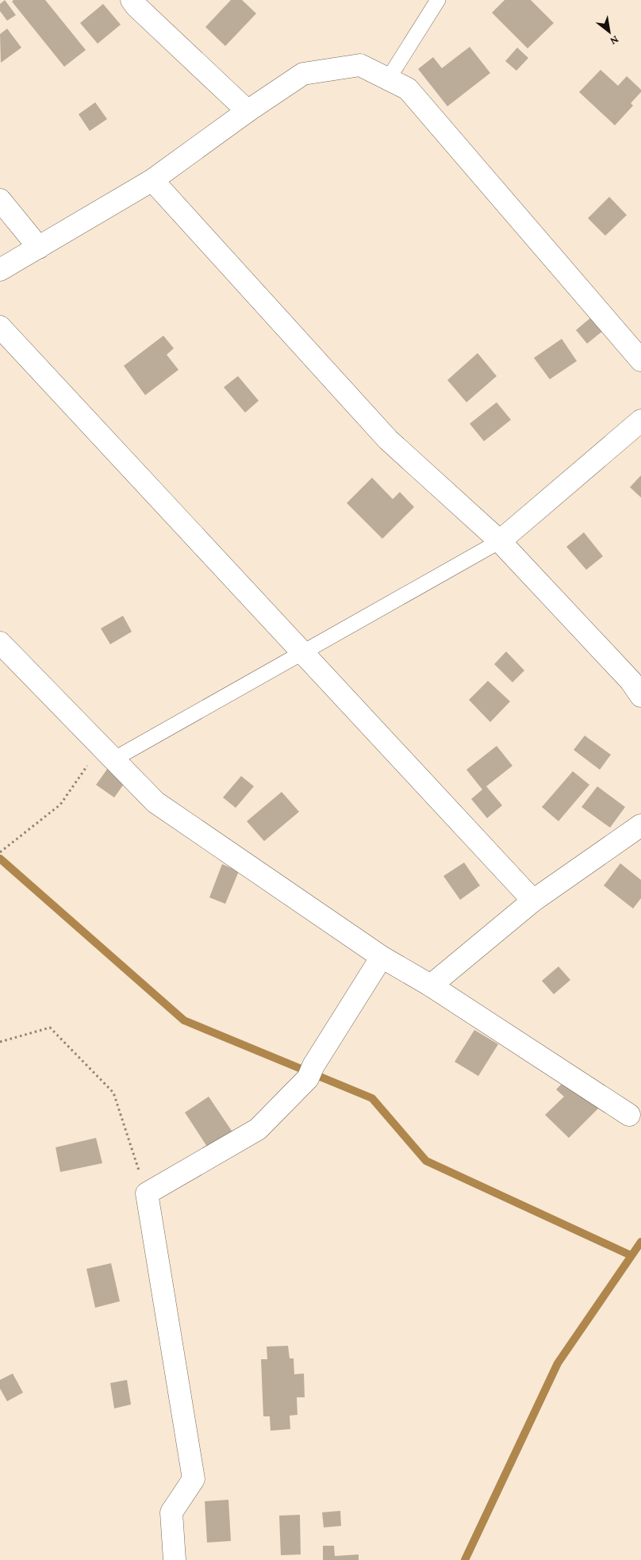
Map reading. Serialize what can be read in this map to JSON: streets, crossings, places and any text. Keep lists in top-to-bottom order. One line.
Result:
{"north":"bottom right"}
